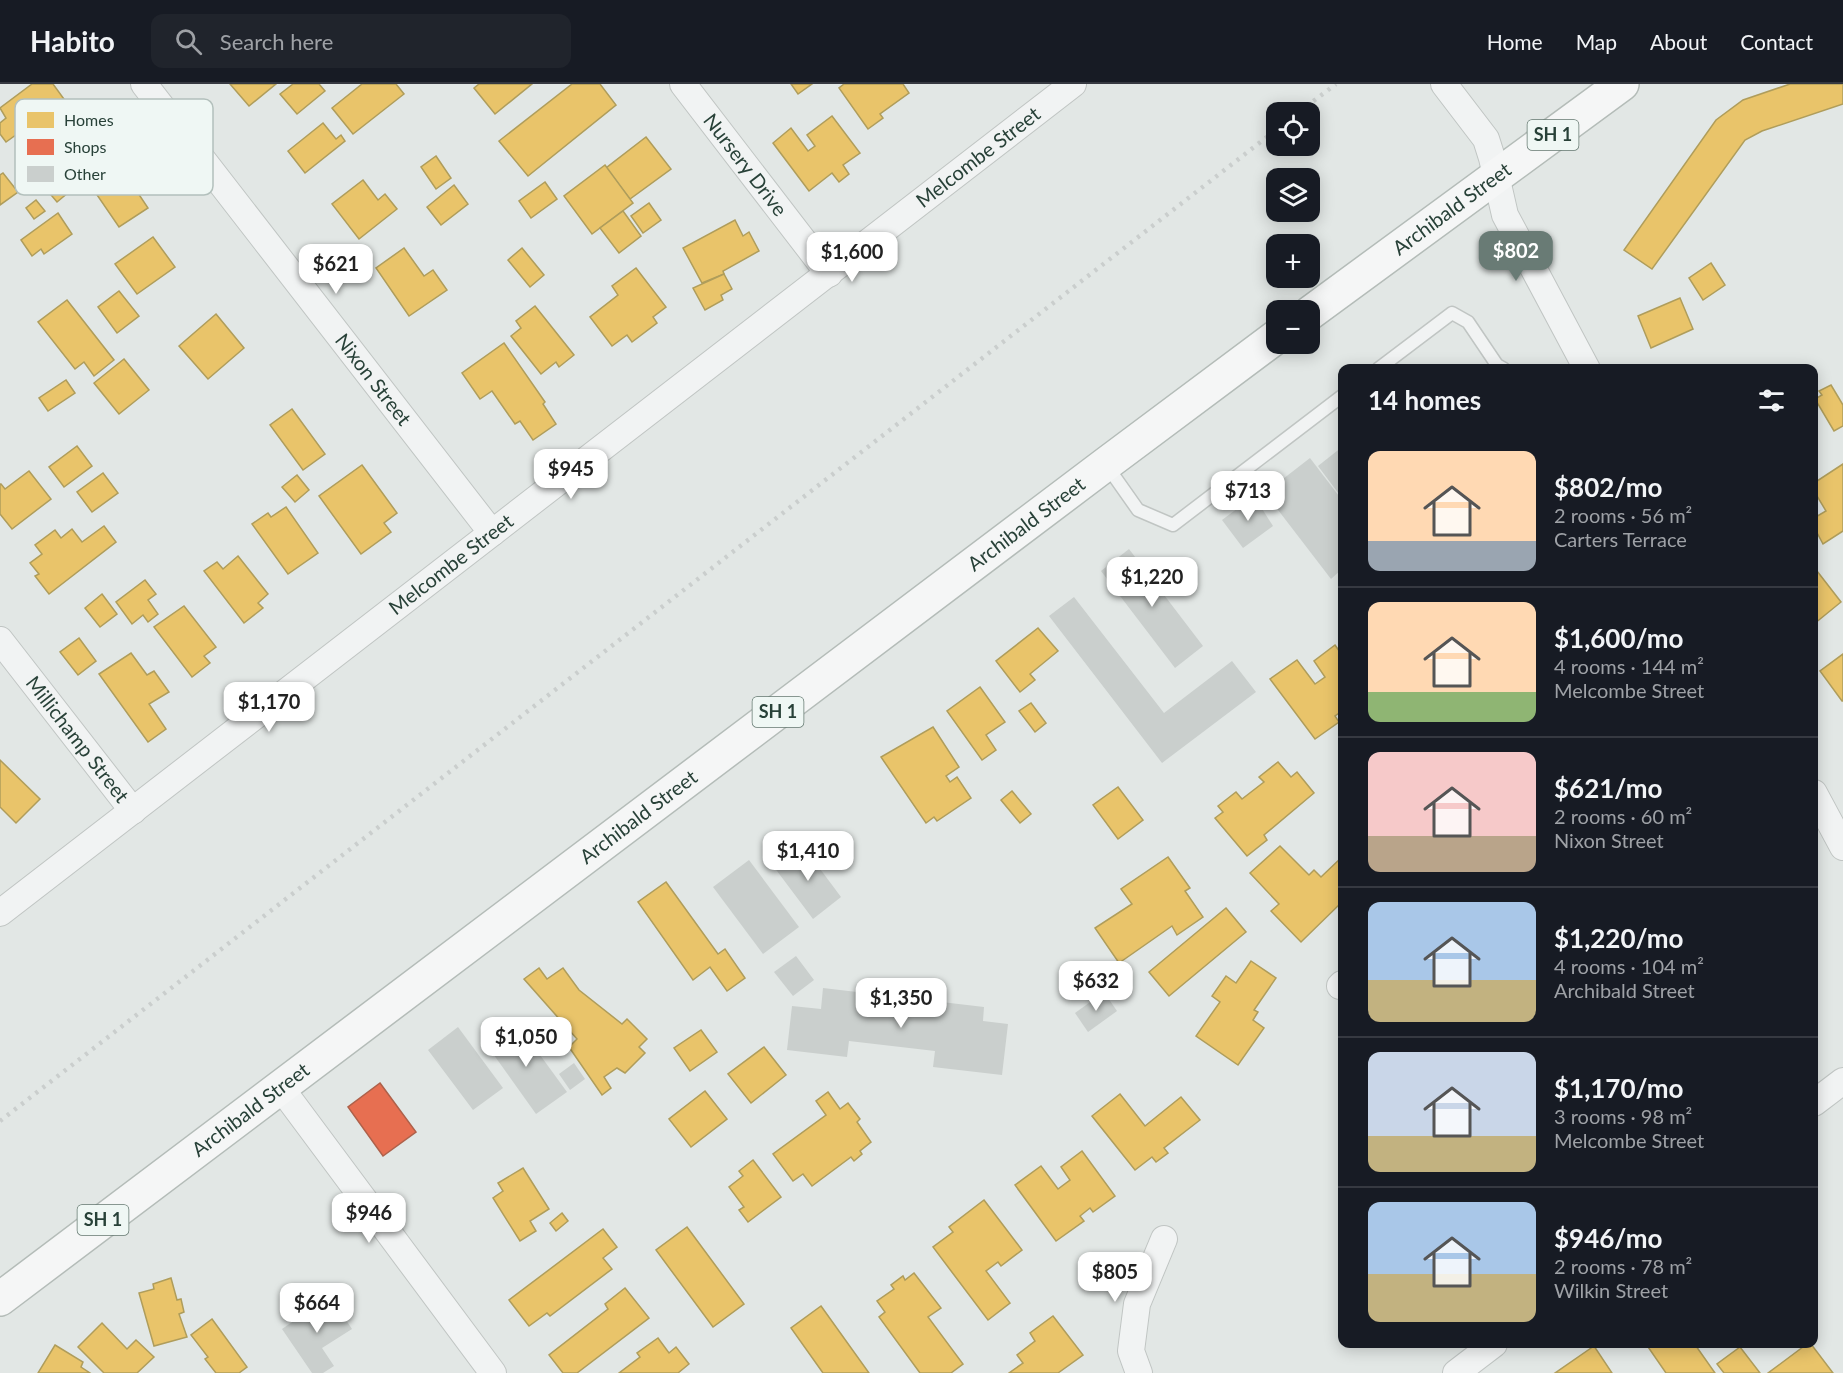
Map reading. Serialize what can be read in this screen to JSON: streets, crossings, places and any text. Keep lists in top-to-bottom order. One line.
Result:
{"streets":{"highway":["SH 1","Archibald Street"],"street":["Melcombe Street","Nursery Drive","Nixon Street","Millichamp Street"]},"crossings":[["Melcombe Street","Nursery Drive"],["Melcombe Street","Nixon Street"],["Melcombe Street","Millichamp Street"]],"legend":["Homes","Shops","Other"],"page":{"header":"Habito","search":"Search here","nav":["Home","Map","About","Contact"],"map_buttons":["+","−"],"price":["$802","$1,600","$621","$945","$713","$1,220","$1,170","$1,410","$632","$1,350","$1,050","$946","$805","$664"],"heading":"14 homes","list":[{"name":"$802/mo","note":"2 rooms · 56 m² · Carters Terrace"},{"name":"$1,600/mo","note":"4 rooms · 144 m² · Melcombe Street"},{"name":"$621/mo","note":"2 rooms · 60 m² · Nixon Street"},{"name":"$1,220/mo","note":"4 rooms · 104 m² · Archibald Street"},{"name":"$1,170/mo","note":"3 rooms · 98 m² · Melcombe Street"},{"name":"$946/mo","note":"2 rooms · 78 m² · Wilkin Street"}]}}
